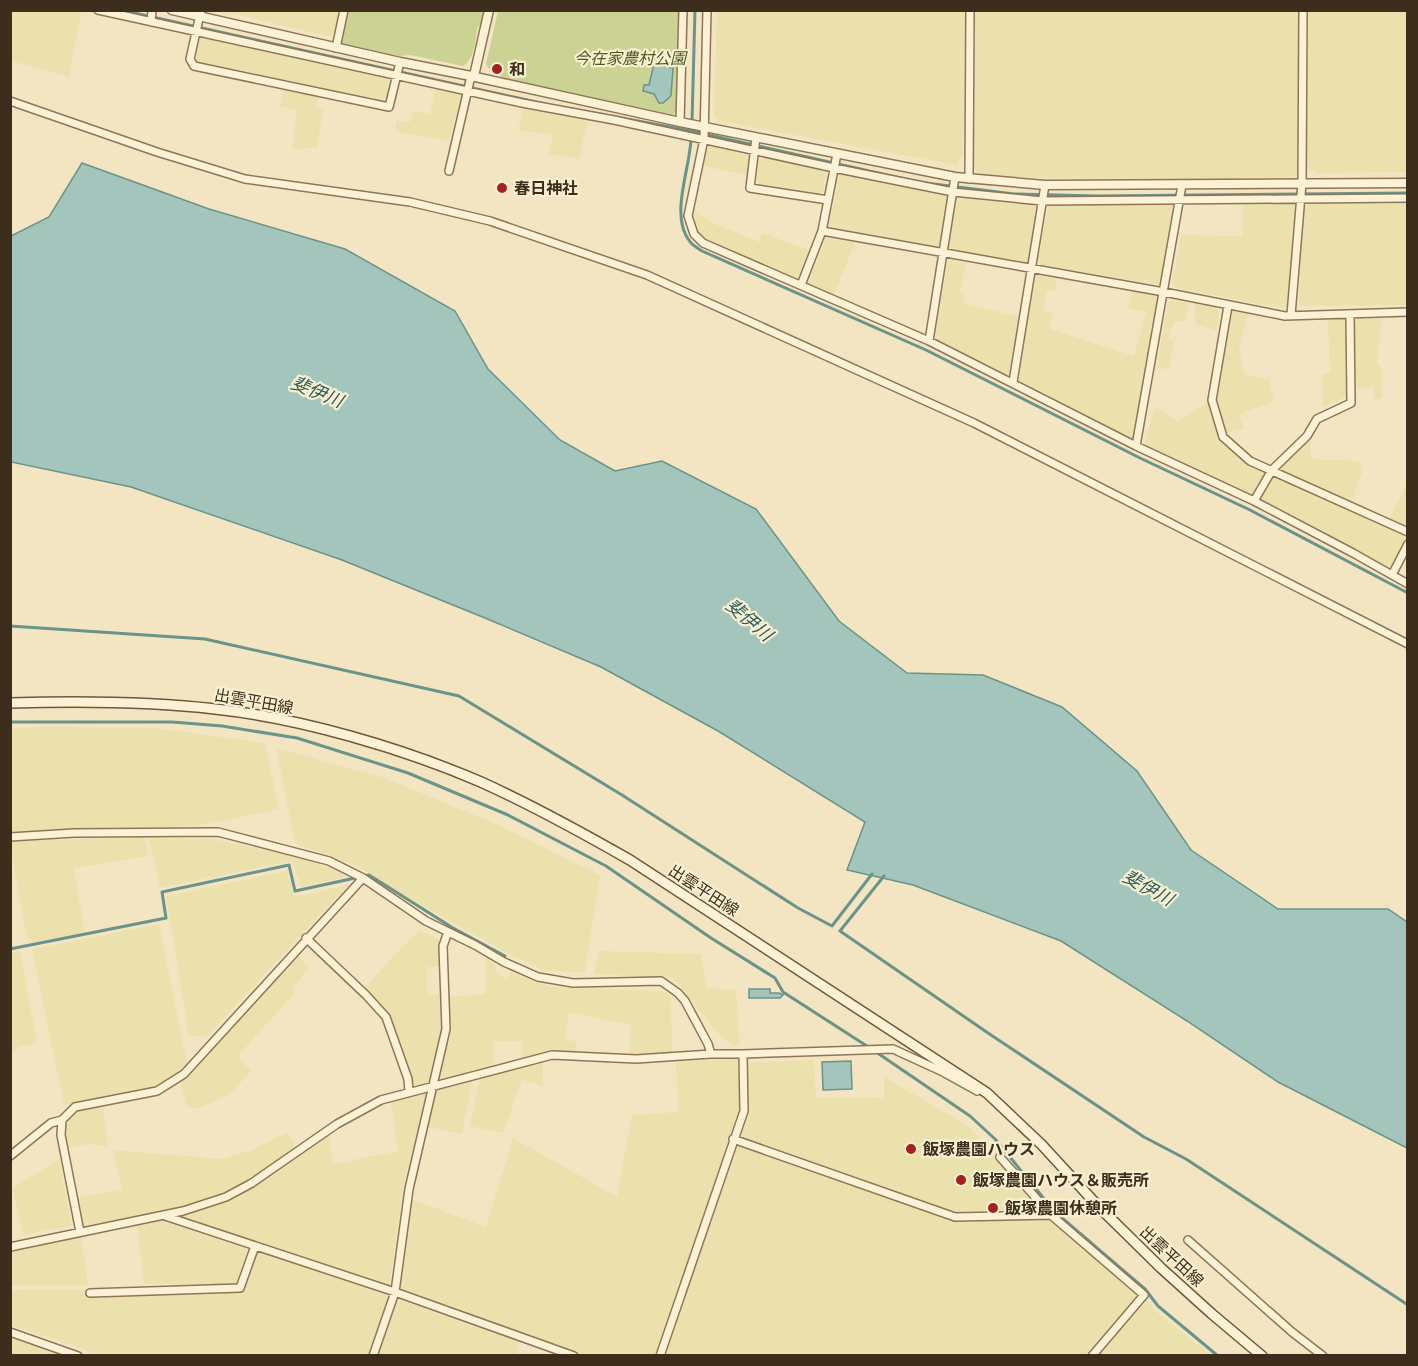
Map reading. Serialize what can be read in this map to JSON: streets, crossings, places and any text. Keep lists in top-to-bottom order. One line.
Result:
{"streets":{"main road":["出雲平田線"]},"water":["斐伊川"],"parks":["今在家農村公園"],"places":["和","春日神社","飯塚農園ハウス","飯塚農園ハウス＆販売所","飯塚農園休憩所"]}
